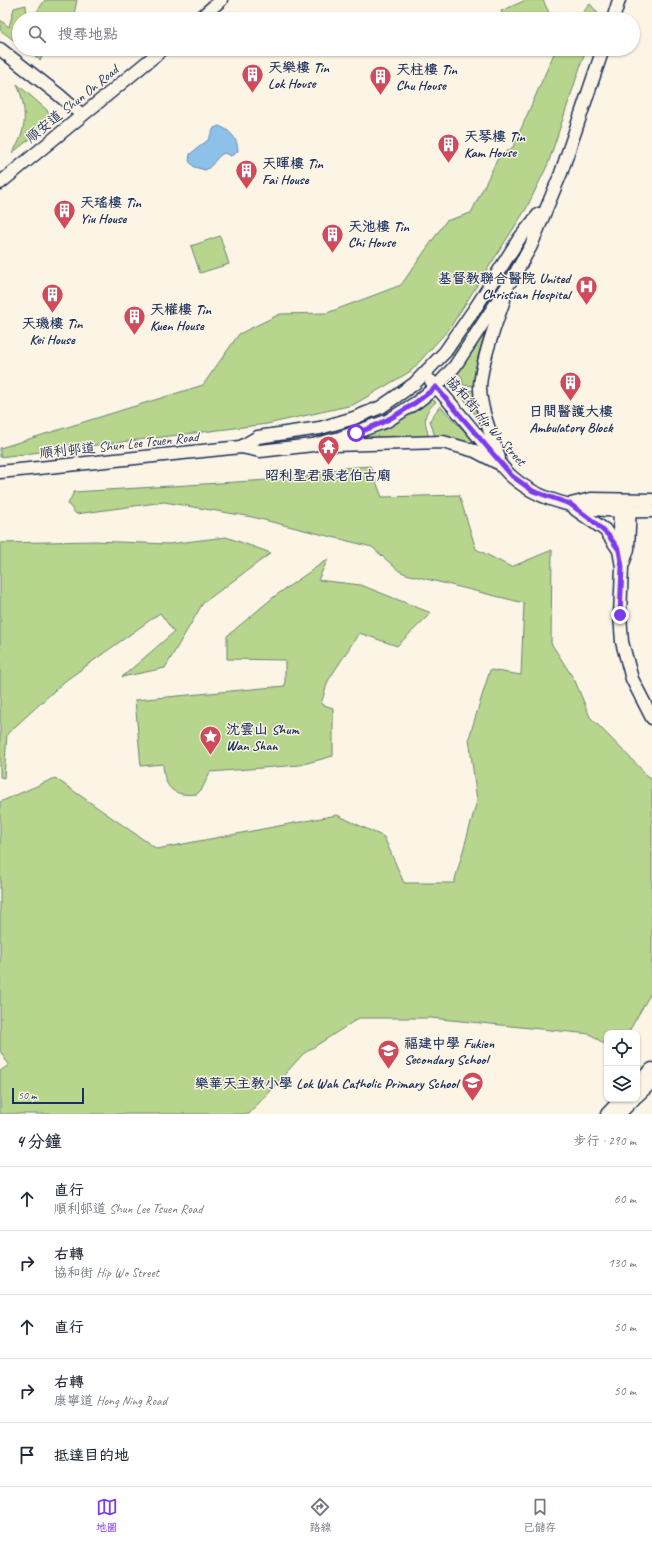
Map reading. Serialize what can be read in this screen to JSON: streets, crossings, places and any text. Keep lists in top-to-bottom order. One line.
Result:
{"streets":{"main road":["順安道 Shun On Road","協和街 Hip Wo Street","順利邨道 Shun Lee Tsuen Road"]},"crossings":[["協和街 Hip Wo Street","順利邨道 Shun Lee Tsuen Road"]],"places":{"building":["天樂樓 Tin Lok House","天柱樓 Tin Chu House","天琴樓 Tin Kam House","天暉樓 Tin Fai House","天瑤樓 Tin Yiu House","天池樓 Tin Chi House","天璣樓 Tin Kei House","天權樓 Tin Kuen House","日間醫護大樓 Ambulatory Block"],"hospital":["基督教聯合醫院 United Christian Hospital"],"temple":["昭利聖君張老伯古廟"],"place":["沈雲山 Shum Wan Shan"],"school or university":["福建中學 Fukien Secondary School","樂華天主教小學 Lok Wah Catholic Primary School"]},"scale_bar":"50 m","page":{"search":"搜尋地點","scale":"50 m","heading":["4 分鐘","步行 · 290 m"],"list":[["直行","順利邨道 Shun Lee Tsuen Road","60 m"],["右轉","協和街 Hip Wo Street","130 m"],["直行","50 m"],["右轉","康寧道 Hong Ning Road","50 m"],"抵達目的地"],"nav":["地圖","路線","已儲存"]}}
